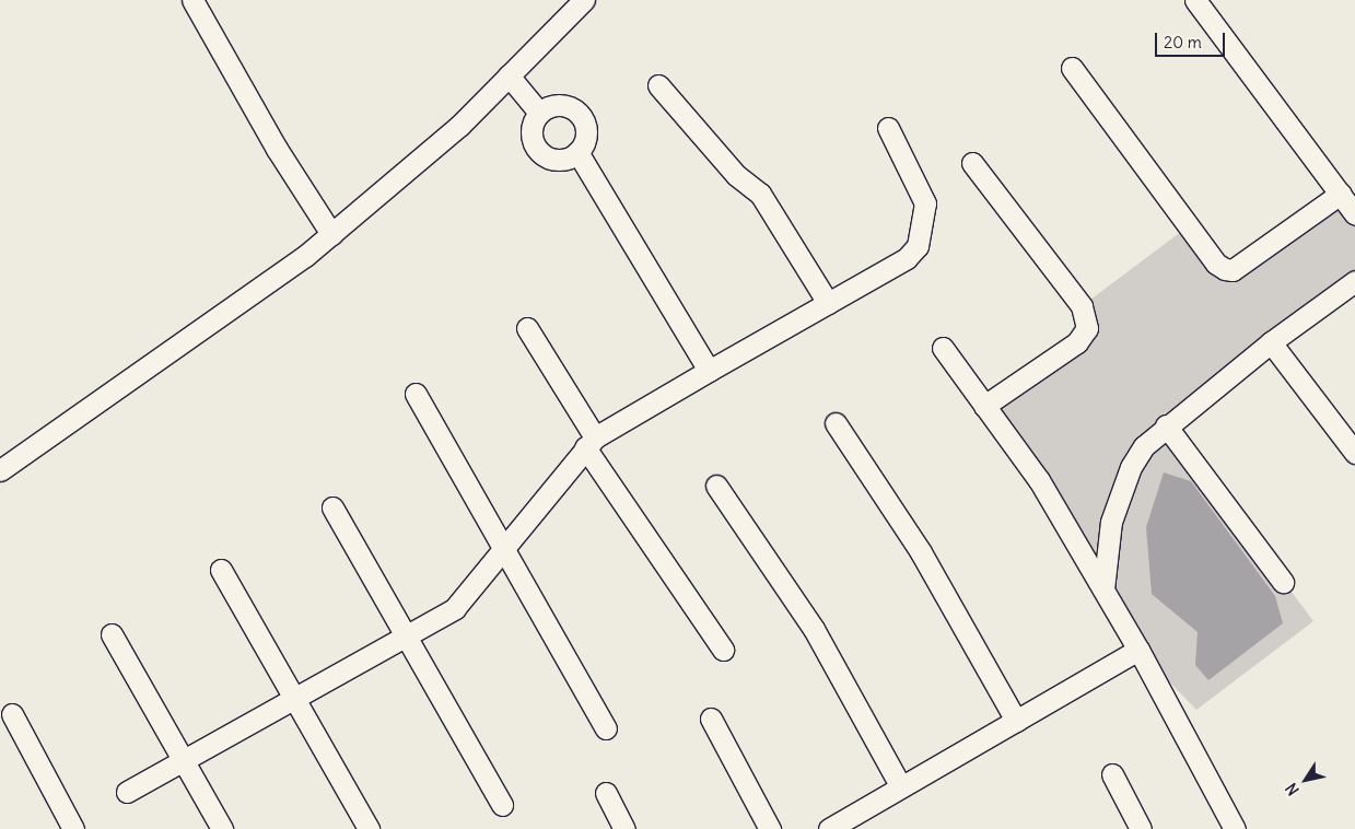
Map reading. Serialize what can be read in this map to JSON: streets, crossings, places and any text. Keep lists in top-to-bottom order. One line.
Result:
{"scale_bar":"20 m","north":"bottom left"}
